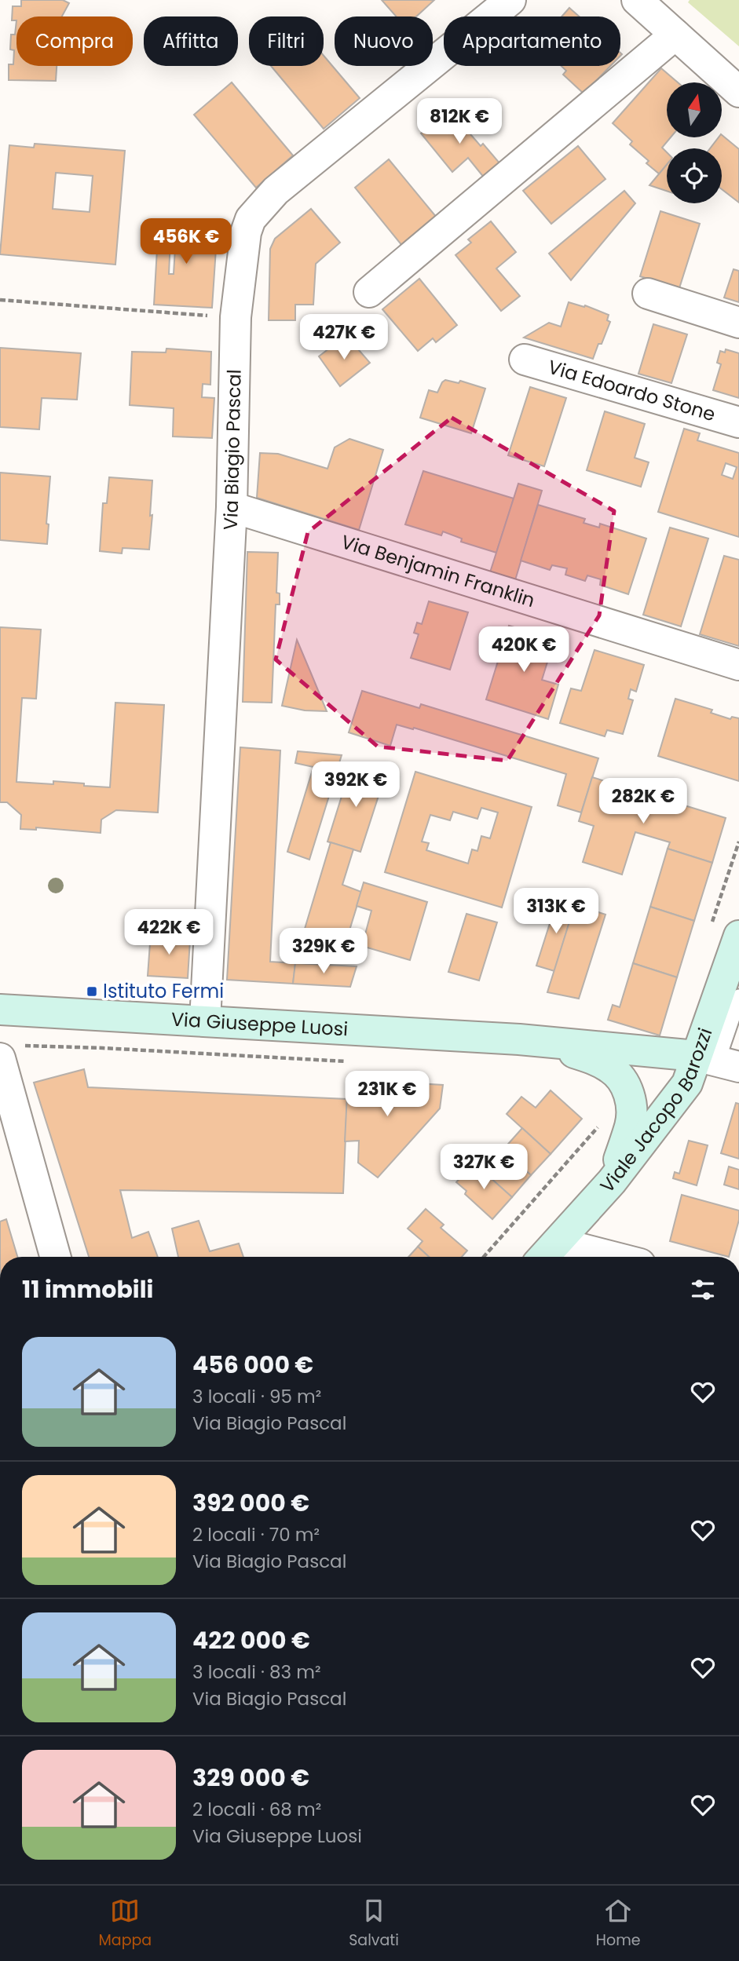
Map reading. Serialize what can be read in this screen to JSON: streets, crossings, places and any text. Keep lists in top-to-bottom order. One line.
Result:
{"streets":{"street":["Via Edoardo Stone","Via Biagio Pascal","Via Benjamin Franklin","Via Giuseppe Luosi","Viale Jacopo Barozzi"]},"crossings":[["Via Biagio Pascal","Via Benjamin Franklin"],["Via Biagio Pascal","Via Giuseppe Luosi"],["Via Giuseppe Luosi","Viale Jacopo Barozzi"]],"places":{"transit":["Istituto Fermi"]},"north":"top","page":{"chip":["Compra","Affitta","Filtri","Nuovo","Appartamento"],"price":["812K €","456K €","427K €","420K €","392K €","282K €","313K €","422K €","329K €","231K €","327K €"],"heading":"11 immobili","list":[{"name":"456 000 €","note":"3 locali · 95 m² · Via Biagio Pascal"},{"name":"392 000 €","note":"2 locali · 70 m² · Via Biagio Pascal"},{"name":"422 000 €","note":"3 locali · 83 m² · Via Biagio Pascal"},{"name":"329 000 €","note":"2 locali · 68 m² · Via Giuseppe Luosi"}],"tabs":["Mappa","Salvati","Home"]}}
